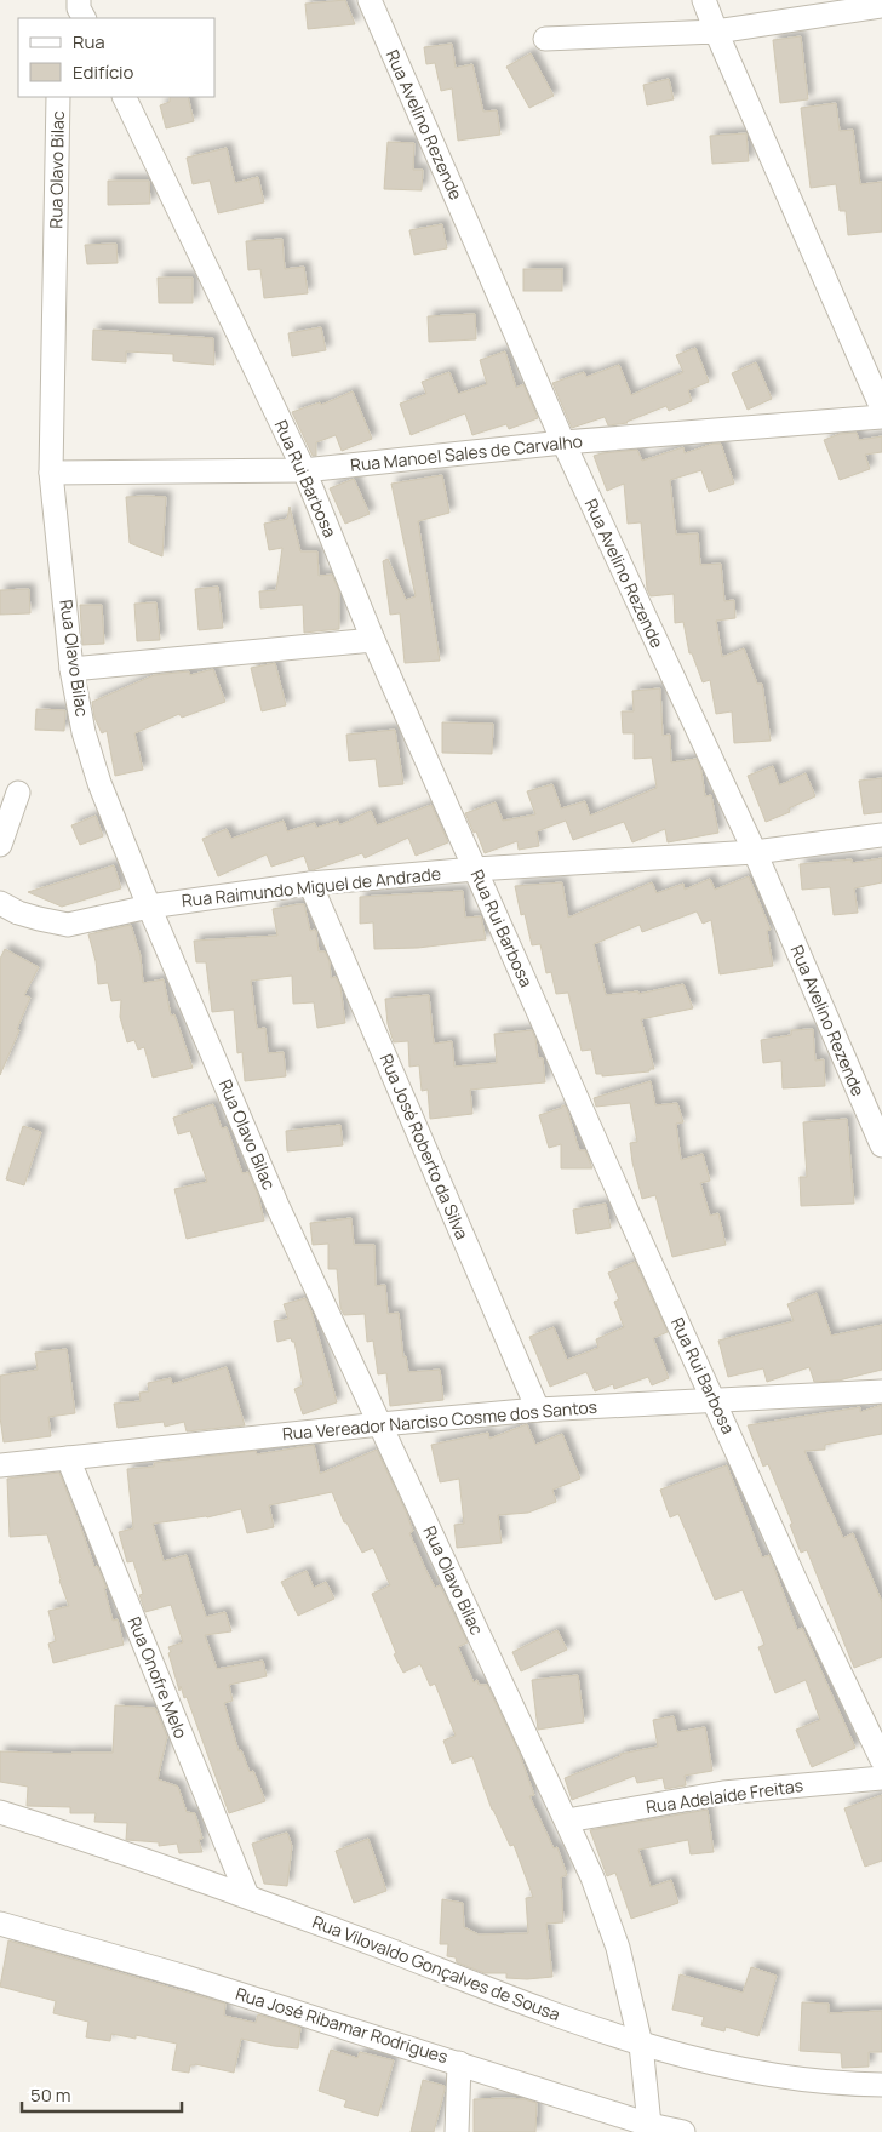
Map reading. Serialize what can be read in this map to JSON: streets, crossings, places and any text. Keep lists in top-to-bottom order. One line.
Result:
{"streets":{"street":["Rua Avelino Rezende","Rua Olavo Bilac","Rua Manoel Sales de Carvalho","Rua Rui Barbosa","Rua Raimundo Miguel de Andrade","Rua José Roberto da Silva","Rua Vereador Narciso Cosme dos Santos","Rua Onofre Melo","Rua Adelaíde Freitas","Rua Vilovaldo Gonçalves de Sousa","Rua José Ribamar Rodrigues"]},"crossings":[["Rua Avelino Rezende","Rua Manoel Sales de Carvalho"],["Rua Avelino Rezende","Rua Raimundo Miguel de Andrade"],["Rua Olavo Bilac","Rua Manoel Sales de Carvalho"],["Rua Olavo Bilac","Rua Raimundo Miguel de Andrade"],["Rua Olavo Bilac","Rua Vereador Narciso Cosme dos Santos"],["Rua Olavo Bilac","Rua Adelaíde Freitas"],["Rua Olavo Bilac","Rua Vilovaldo Gonçalves de Sousa"],["Rua Olavo Bilac","Rua José Ribamar Rodrigues"],["Rua Manoel Sales de Carvalho","Rua Rui Barbosa"],["Rua Rui Barbosa","Rua Raimundo Miguel de Andrade"],["Rua Rui Barbosa","Rua Vereador Narciso Cosme dos Santos"],["Rua Raimundo Miguel de Andrade","Rua José Roberto da Silva"],["Rua José Roberto da Silva","Rua Vereador Narciso Cosme dos Santos"],["Rua Vereador Narciso Cosme dos Santos","Rua Onofre Melo"],["Rua Onofre Melo","Rua Vilovaldo Gonçalves de Sousa"]],"legend":["Rua","Edifício"],"scale_bar":"50 m"}
